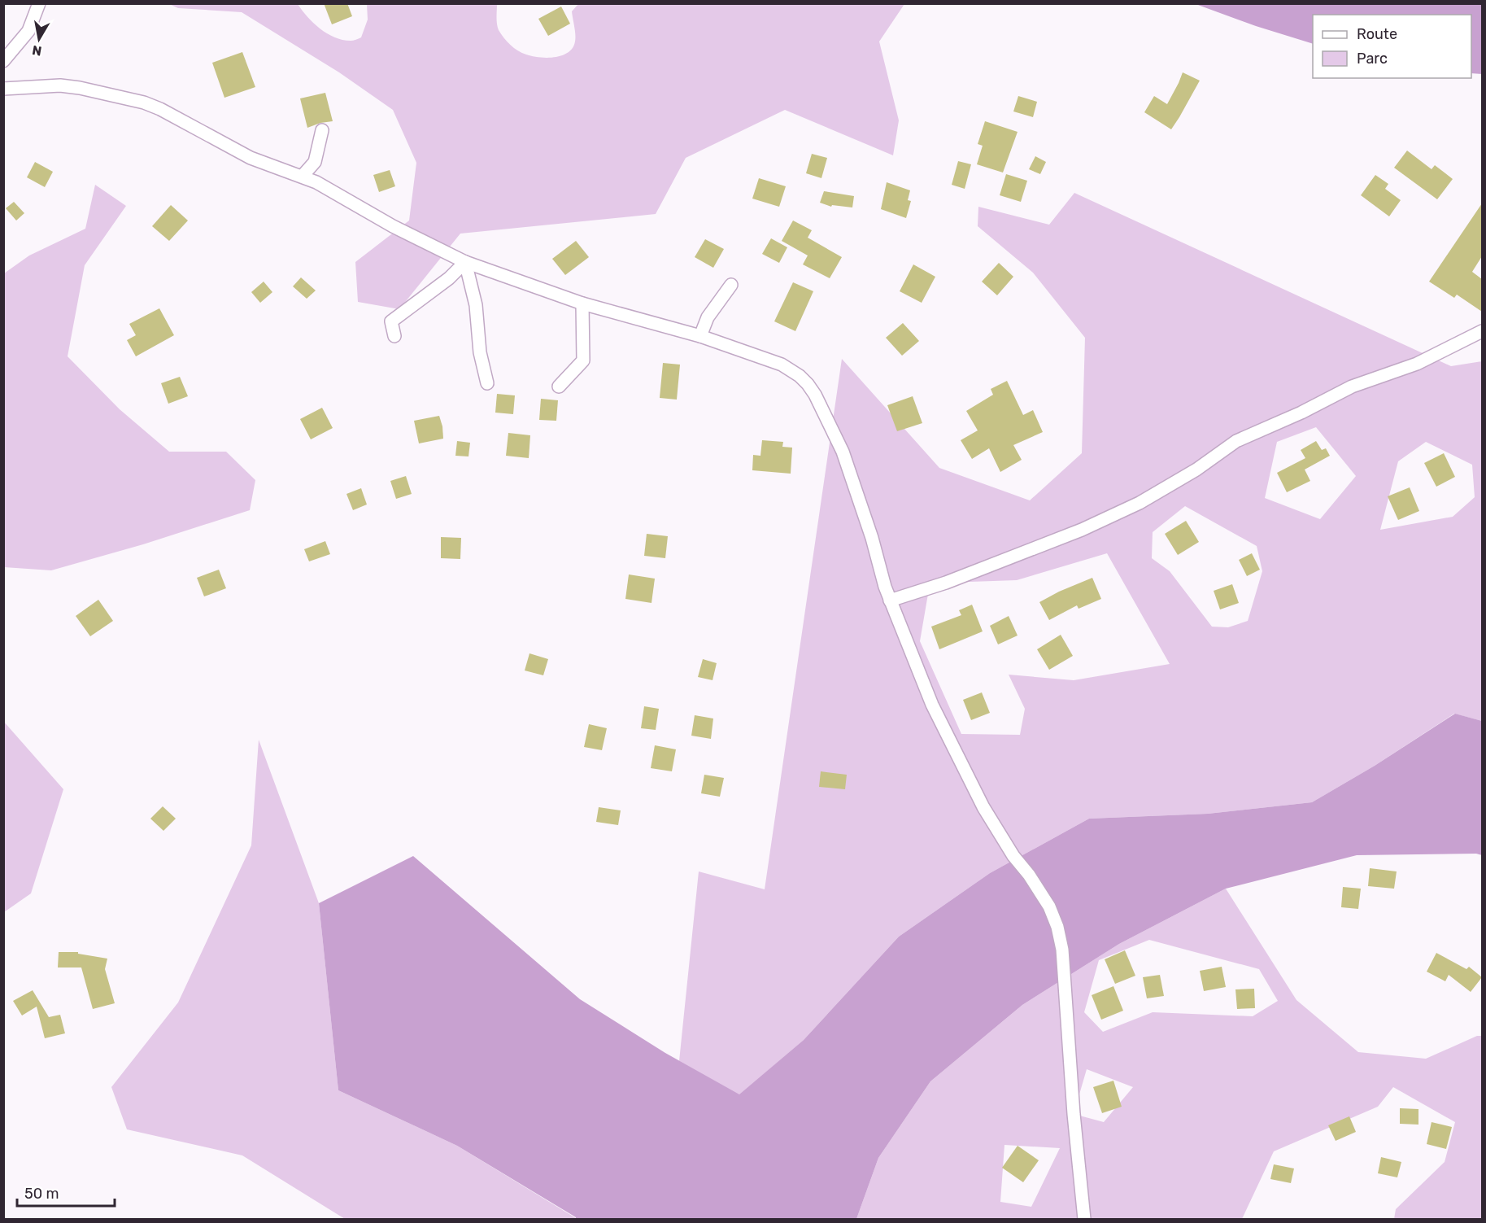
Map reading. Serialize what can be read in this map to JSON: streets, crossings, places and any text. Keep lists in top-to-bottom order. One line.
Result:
{"legend":["Route","Parc"],"scale_bar":"50 m","north":"bottom"}
